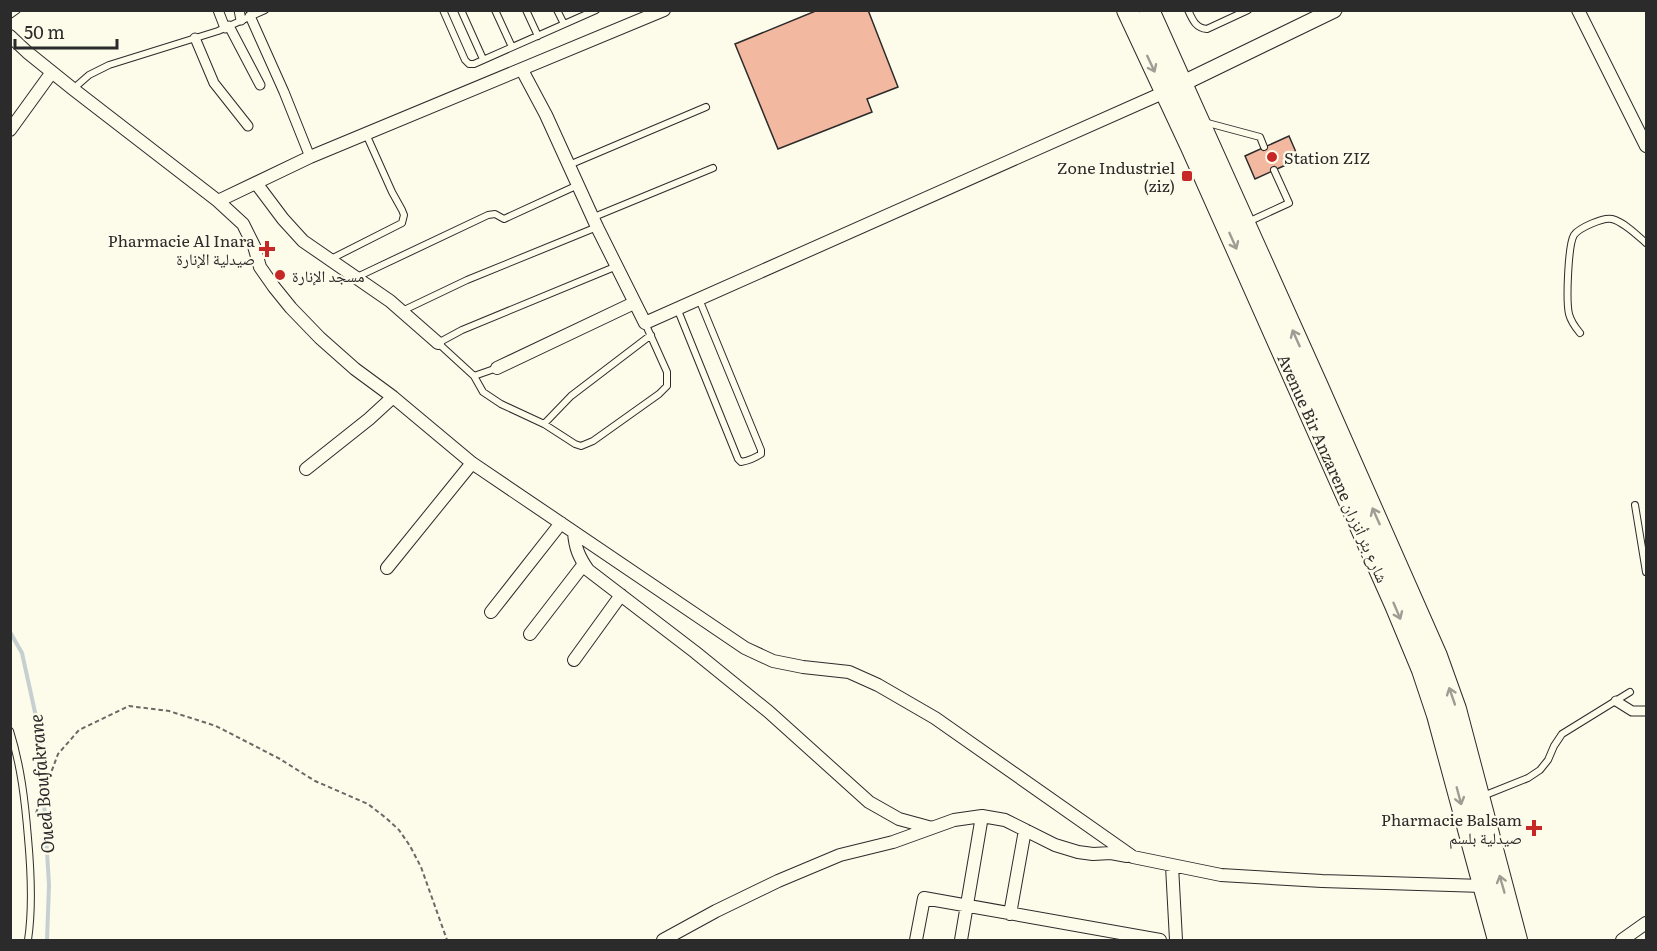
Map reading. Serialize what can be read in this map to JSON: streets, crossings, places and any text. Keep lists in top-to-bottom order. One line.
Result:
{"streets":{"main road":["Avenue Bir Anzarene شارع بئر أنزران"]},"water":["Oued Boufakrane"],"places":{"other":["Station ZIZ","مسجد الإنارة"],"transit":["Zone Industriel (ziz)"],"health":["Pharmacie Al Inara صيدلية الإنارة","Pharmacie Balsam صيدلية بلسم"]},"scale_bar":"50 m"}
